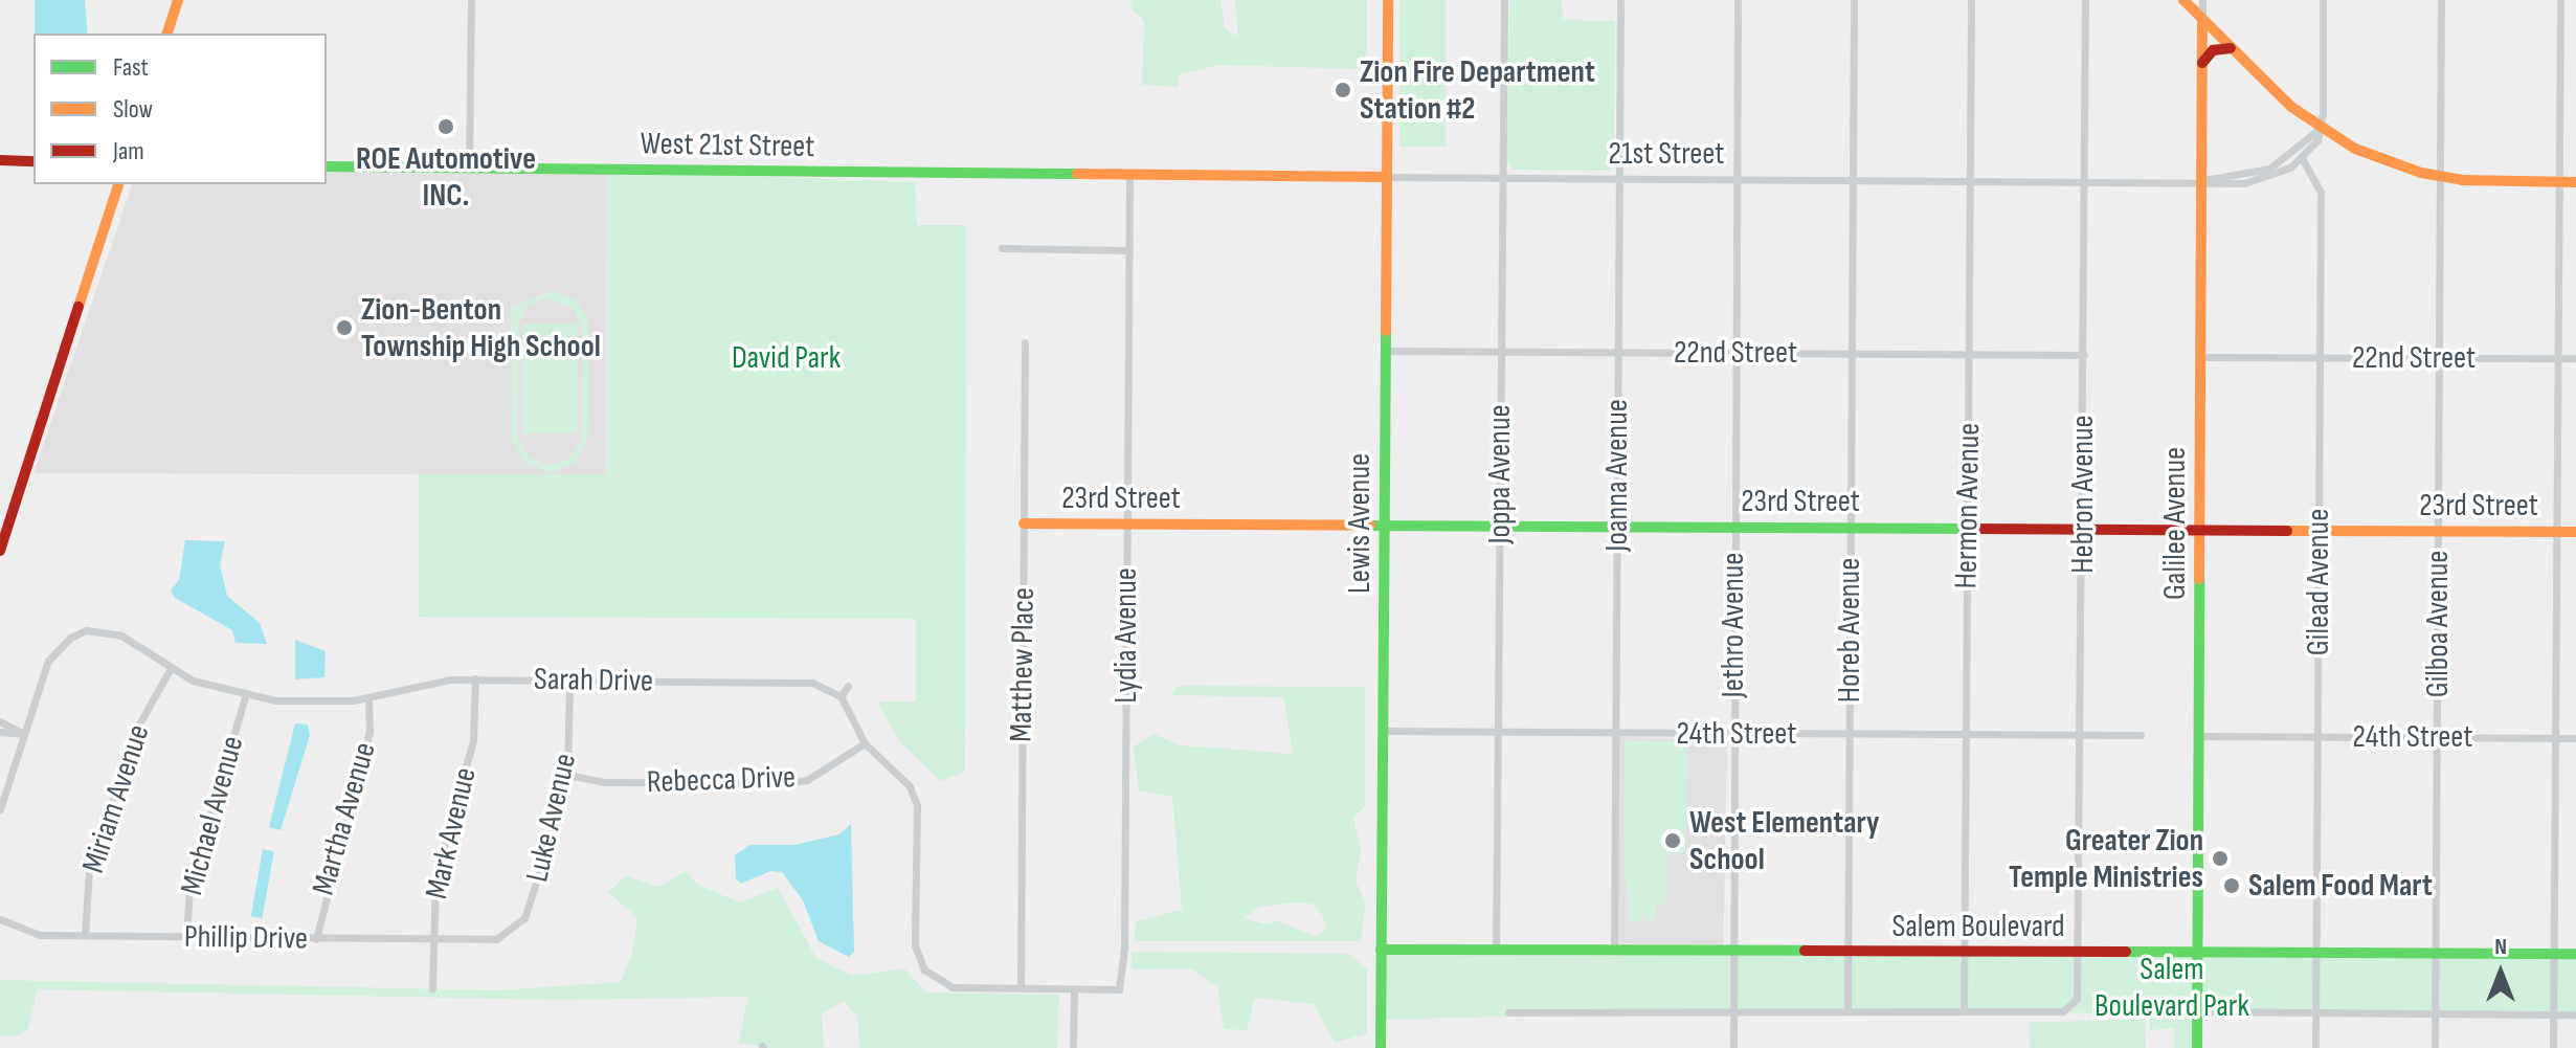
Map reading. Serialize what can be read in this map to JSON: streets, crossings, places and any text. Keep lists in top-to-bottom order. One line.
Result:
{"streets":{"street":["West 21st Street","21st Street","22nd Street","Joppa Avenue","Joanna Avenue","Hebron Avenue","23rd Street","Hermon Avenue","Lewis Avenue","Galilee Avenue","Gilead Avenue","Gilboa Avenue","Jethro Avenue","Horeb Avenue","Lydia Avenue","Matthew Place","Sarah Drive","24th Street","Rebecca Drive","Miriam Avenue","Michael Avenue","Luke Avenue","Martha Avenue","Mark Avenue","Salem Boulevard","Phillip Drive"]},"crossings":[["West 21st Street","21st Street"],["West 21st Street","Lydia Avenue"],["21st Street","Joppa Avenue"],["21st Street","Joanna Avenue"],["21st Street","Hebron Avenue"],["21st Street","Hermon Avenue"],["21st Street","Lewis Avenue"],["21st Street","Galilee Avenue"],["21st Street","Gilead Avenue"],["21st Street","Jethro Avenue"],["21st Street","Horeb Avenue"],["21st Street","Lydia Avenue"],["22nd Street","Joppa Avenue"],["22nd Street","Joanna Avenue"],["22nd Street","Hebron Avenue"],["22nd Street","Hermon Avenue"],["22nd Street","Lewis Avenue"],["22nd Street","Galilee Avenue"],["22nd Street","Gilead Avenue"],["22nd Street","Gilboa Avenue"],["22nd Street","Jethro Avenue"],["22nd Street","Horeb Avenue"],["Joppa Avenue","23rd Street"],["Joppa Avenue","24th Street"],["Joppa Avenue","Salem Boulevard"],["Joanna Avenue","23rd Street"],["Joanna Avenue","24th Street"],["Joanna Avenue","Salem Boulevard"],["Hebron Avenue","23rd Street"],["Hebron Avenue","24th Street"],["Hebron Avenue","Salem Boulevard"],["23rd Street","Hermon Avenue"],["23rd Street","Lewis Avenue"],["23rd Street","Galilee Avenue"],["23rd Street","Gilead Avenue"],["23rd Street","Gilboa Avenue"],["23rd Street","Jethro Avenue"],["23rd Street","Horeb Avenue"],["23rd Street","Lydia Avenue"],["23rd Street","Matthew Place"],["Hermon Avenue","24th Street"],["Hermon Avenue","Salem Boulevard"],["Lewis Avenue","24th Street"],["Lewis Avenue","Salem Boulevard"],["Galilee Avenue","24th Street"],["Galilee Avenue","Salem Boulevard"],["Gilead Avenue","24th Street"],["Gilead Avenue","Salem Boulevard"],["Gilboa Avenue","24th Street"],["Gilboa Avenue","Salem Boulevard"],["Jethro Avenue","24th Street"],["Jethro Avenue","Salem Boulevard"],["Horeb Avenue","24th Street"],["Horeb Avenue","Salem Boulevard"],["Sarah Drive","Miriam Avenue"],["Sarah Drive","Michael Avenue"],["Sarah Drive","Luke Avenue"],["Sarah Drive","Martha Avenue"],["Sarah Drive","Mark Avenue"],["Rebecca Drive","Luke Avenue"],["Miriam Avenue","Phillip Drive"],["Michael Avenue","Phillip Drive"],["Luke Avenue","Phillip Drive"],["Martha Avenue","Phillip Drive"],["Mark Avenue","Phillip Drive"]],"parks":["David Park","Salem Boulevard Park"],"places":["Zion Fire Department Station #2","ROE Automotive INC.","Zion-Benton Township High School","West Elementary School","Greater Zion Temple Ministries","Salem Food Mart"],"legend":["Fast","Slow","Jam"],"north":"top"}
